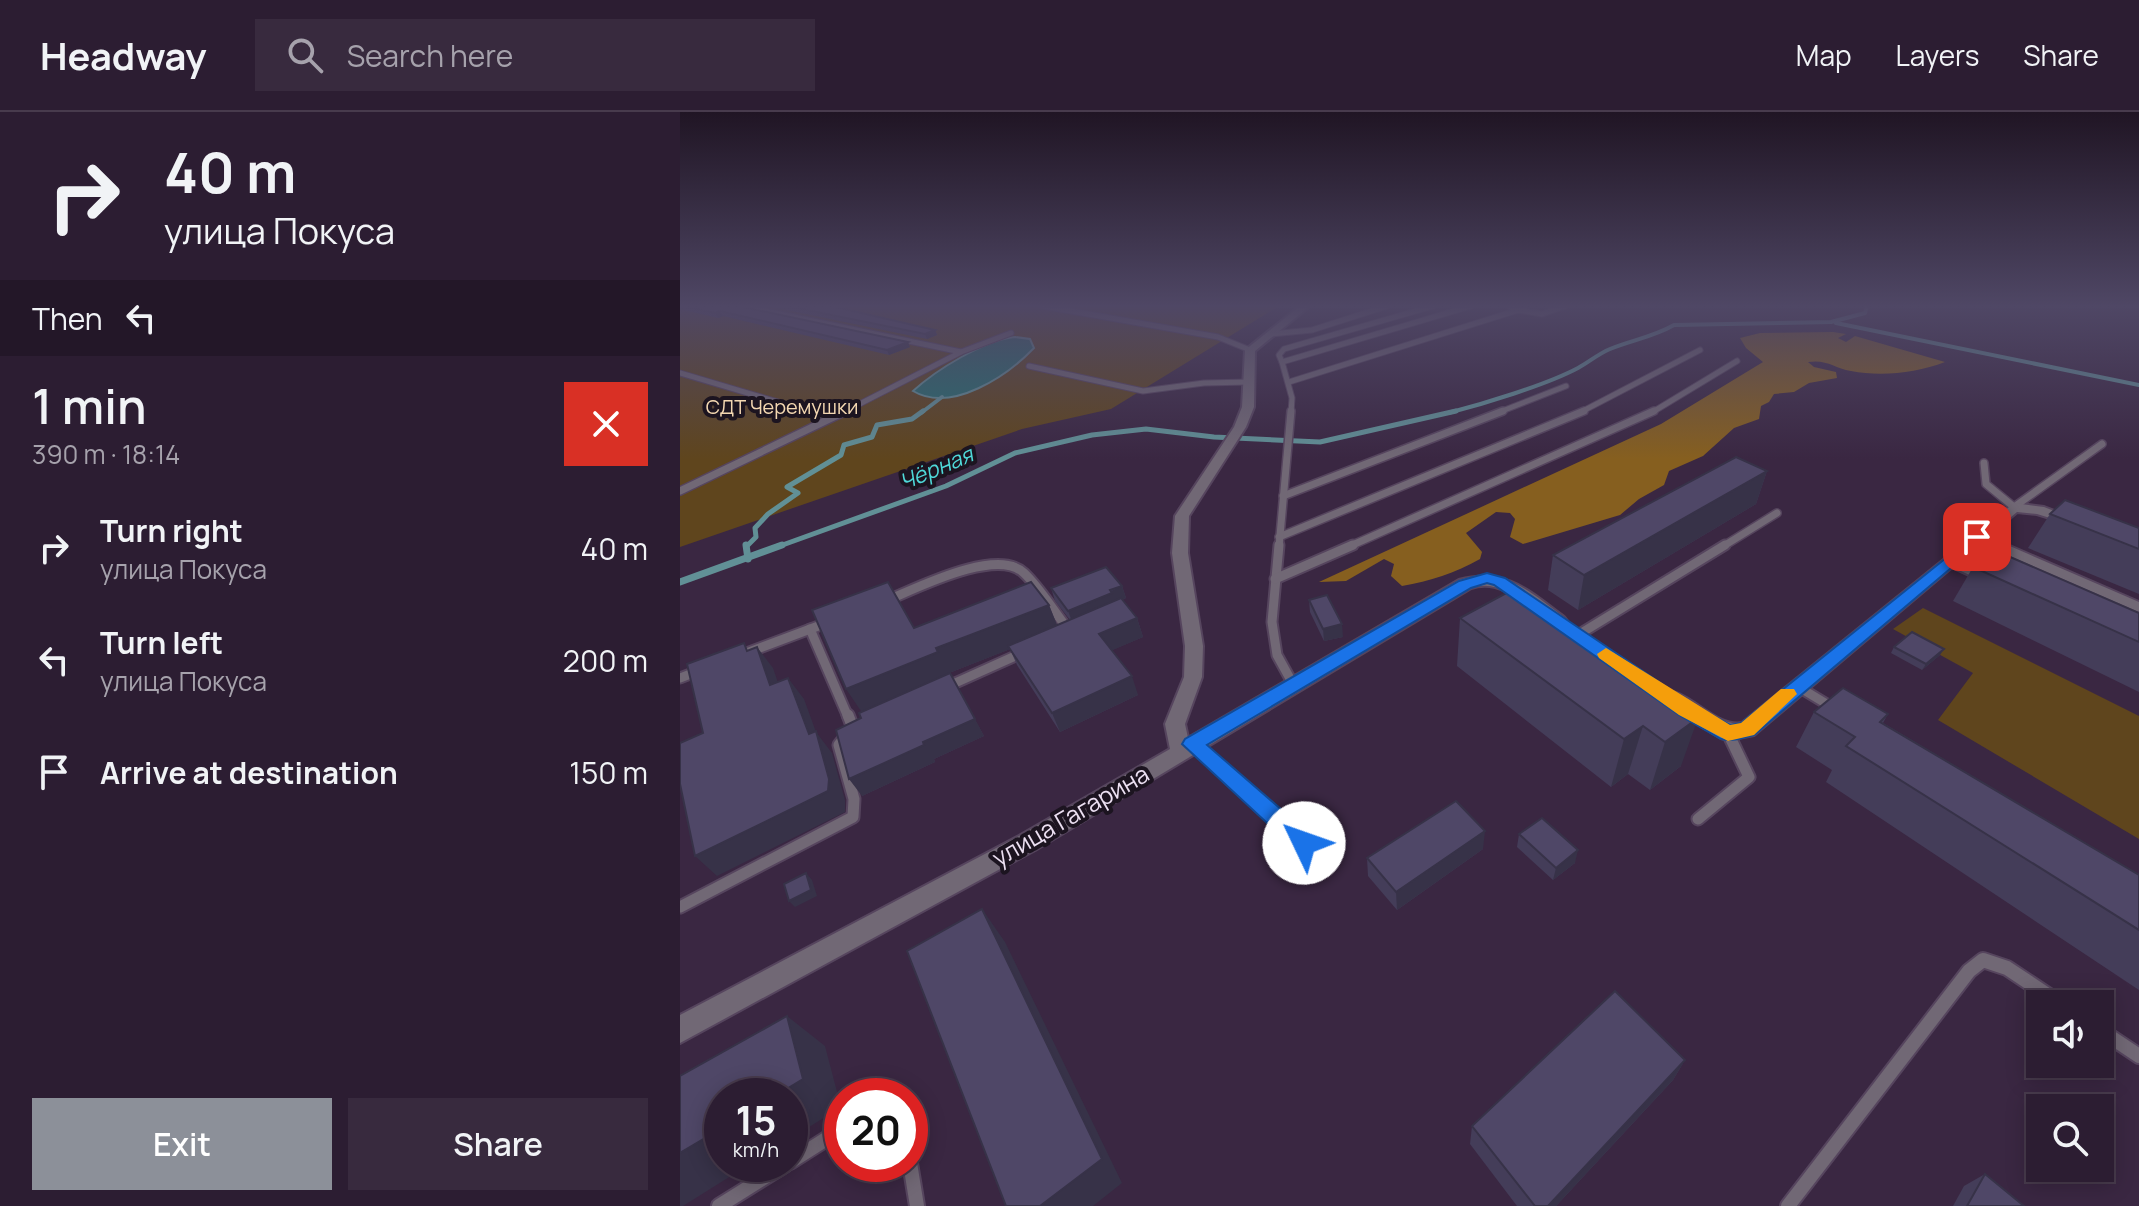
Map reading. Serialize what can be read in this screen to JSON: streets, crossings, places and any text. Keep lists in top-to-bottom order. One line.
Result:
{"streets":{"street":["улица Гагарина"]},"water":["Чёрная"],"parks":["СДТ Черемушки"],"page":{"header":"Headway","search":"Search here","nav":["Map","Layers","Share"],"turn":["40 m","улица Покуса"],"then":"Then","heading":["1 min","390 m · 18:14"],"list":[{"name":"Turn right","note":"улица Покуса","value":"40 m"},{"name":"Turn left","note":"улица Покуса","value":"200 m"},{"name":"Arrive at destination","value":"150 m"}],"speed":"15 km/h","limit":"20","buttons":["Exit","Share"]}}
